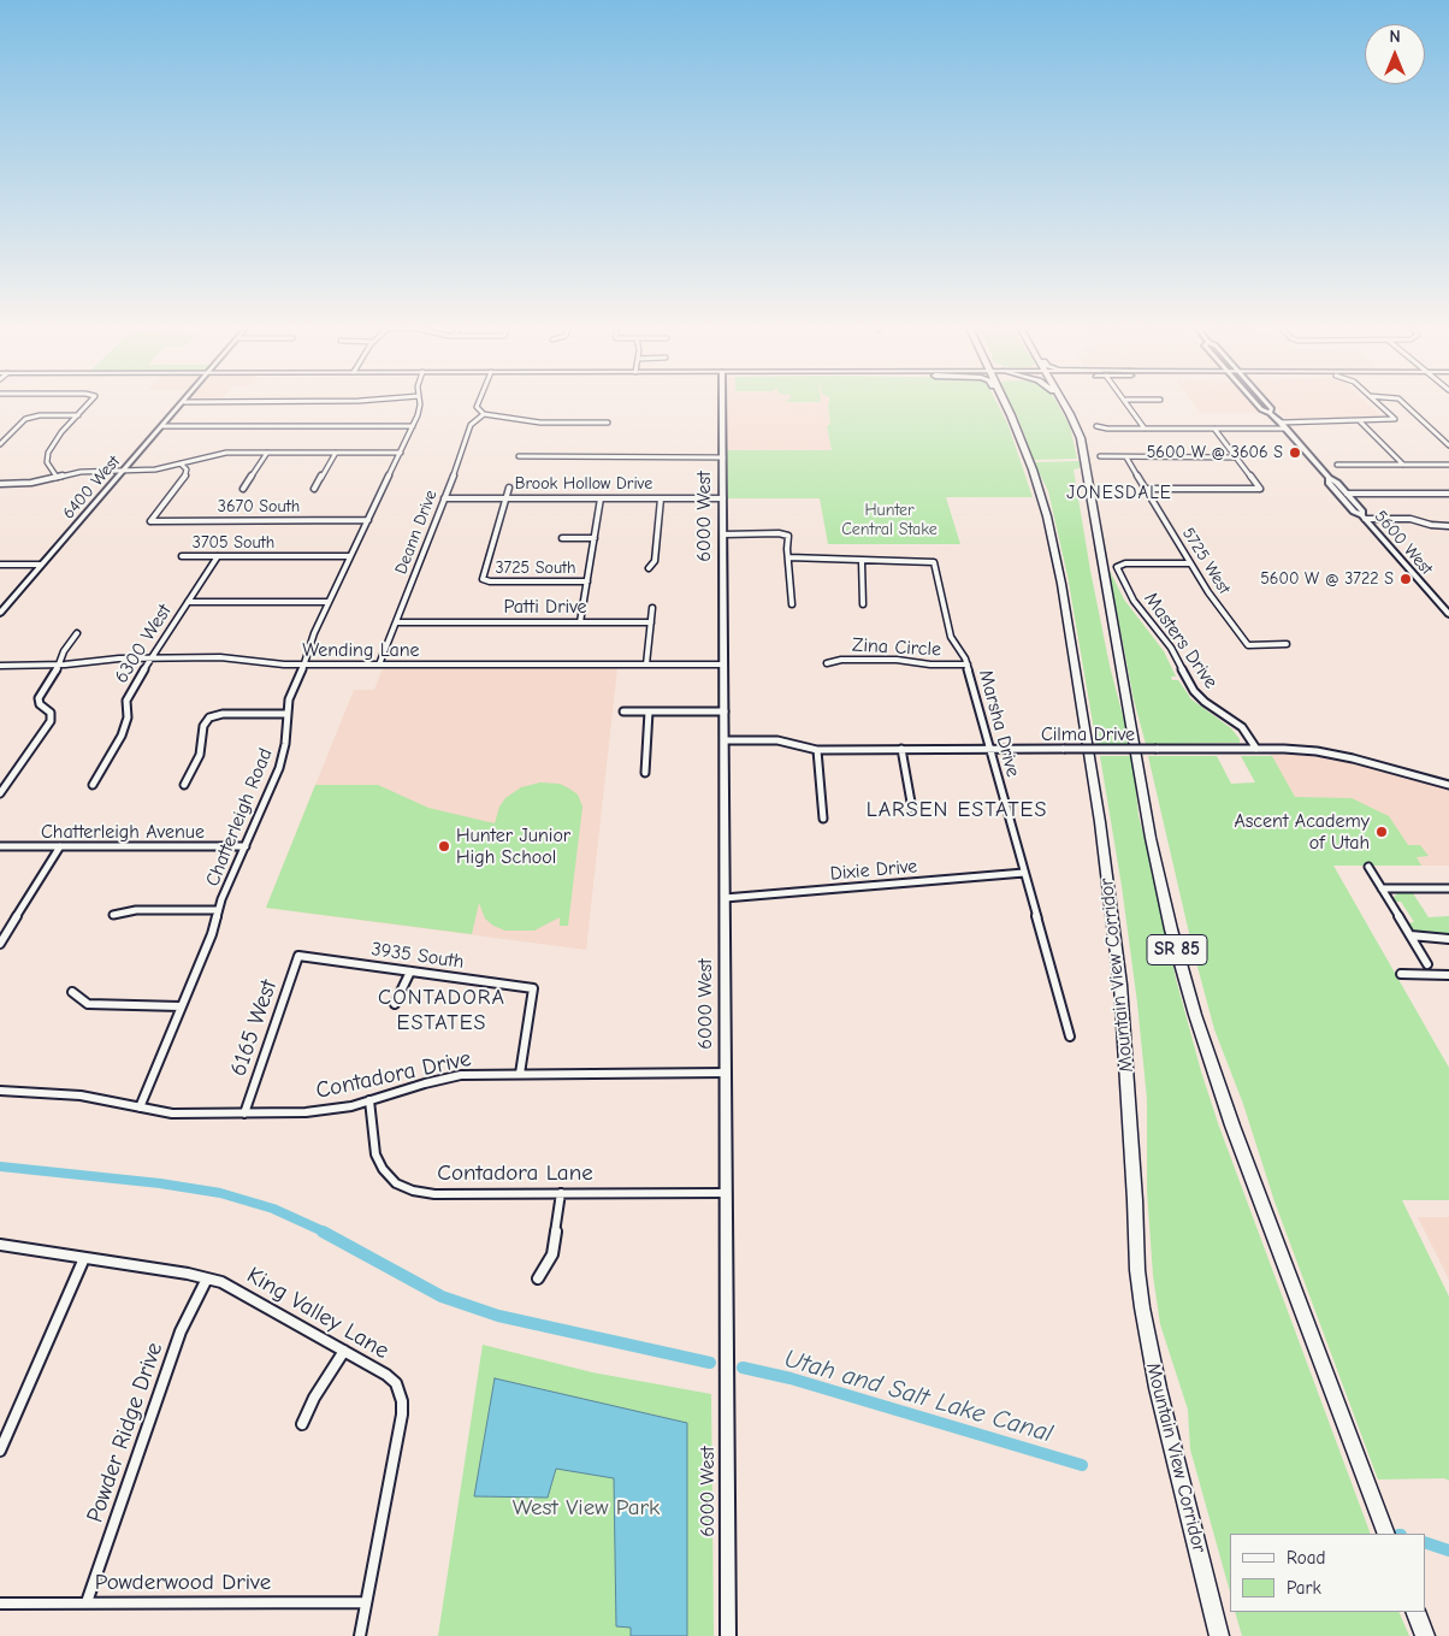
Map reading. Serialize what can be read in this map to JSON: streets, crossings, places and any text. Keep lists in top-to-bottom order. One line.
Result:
{"streets":{"highway":["SR 85","Mountain View Corridor"],"street":["Brook Hollow Drive","6400 West","3670 South","6000 West","Deann Drive","3705 South","5600 West","5725 West","3725 South","Patti Drive","Masters Drive","6300 West","Zina Circle","Wending Lane","Marsha Drive","Cilma Drive","Chatterleigh Road","Chatterleigh Avenue","Dixie Drive","3935 South","6165 West","Contadora Drive","Contadora Lane","King Valley Lane","Powder Ridge Drive","Powderwood Drive"]},"crossings":[["Brook Hollow Drive","6000 West"],["Brook Hollow Drive","Deann Drive"],["Brook Hollow Drive","3725 South"],["3670 South","Chatterleigh Road"],["6000 West","Wending Lane"],["6000 West","Cilma Drive"],["6000 West","Dixie Drive"],["6000 West","Contadora Drive"],["6000 West","Contadora Lane"],["Deann Drive","Patti Drive"],["Deann Drive","Wending Lane"],["3705 South","6300 West"],["3705 South","Chatterleigh Road"],["5725 West","Masters Drive"],["Masters Drive","Cilma Drive"],["6300 West","Wending Lane"],["Zina Circle","Marsha Drive"],["Wending Lane","Chatterleigh Road"],["Marsha Drive","Cilma Drive"],["Marsha Drive","Dixie Drive"],["Chatterleigh Road","Chatterleigh Avenue"],["Chatterleigh Road","Contadora Drive"],["3935 South","6165 West"],["3935 South","Contadora Drive"],["6165 West","Contadora Drive"],["Contadora Drive","Contadora Lane"],["King Valley Lane","Powder Ridge Drive"],["King Valley Lane","Powderwood Drive"],["Powder Ridge Drive","Powderwood Drive"]],"districts":["JONESDALE","LARSEN ESTATES","CONTADORA ESTATES"],"water":["Utah and Salt Lake Canal"],"parks":["Hunter Central Stake","West View Park"],"places":["5600 W @ 3606 S","5600 W @ 3722 S","Ascent Academy of Utah","Hunter Junior High School"],"legend":["Road","Park"],"north":"top"}
